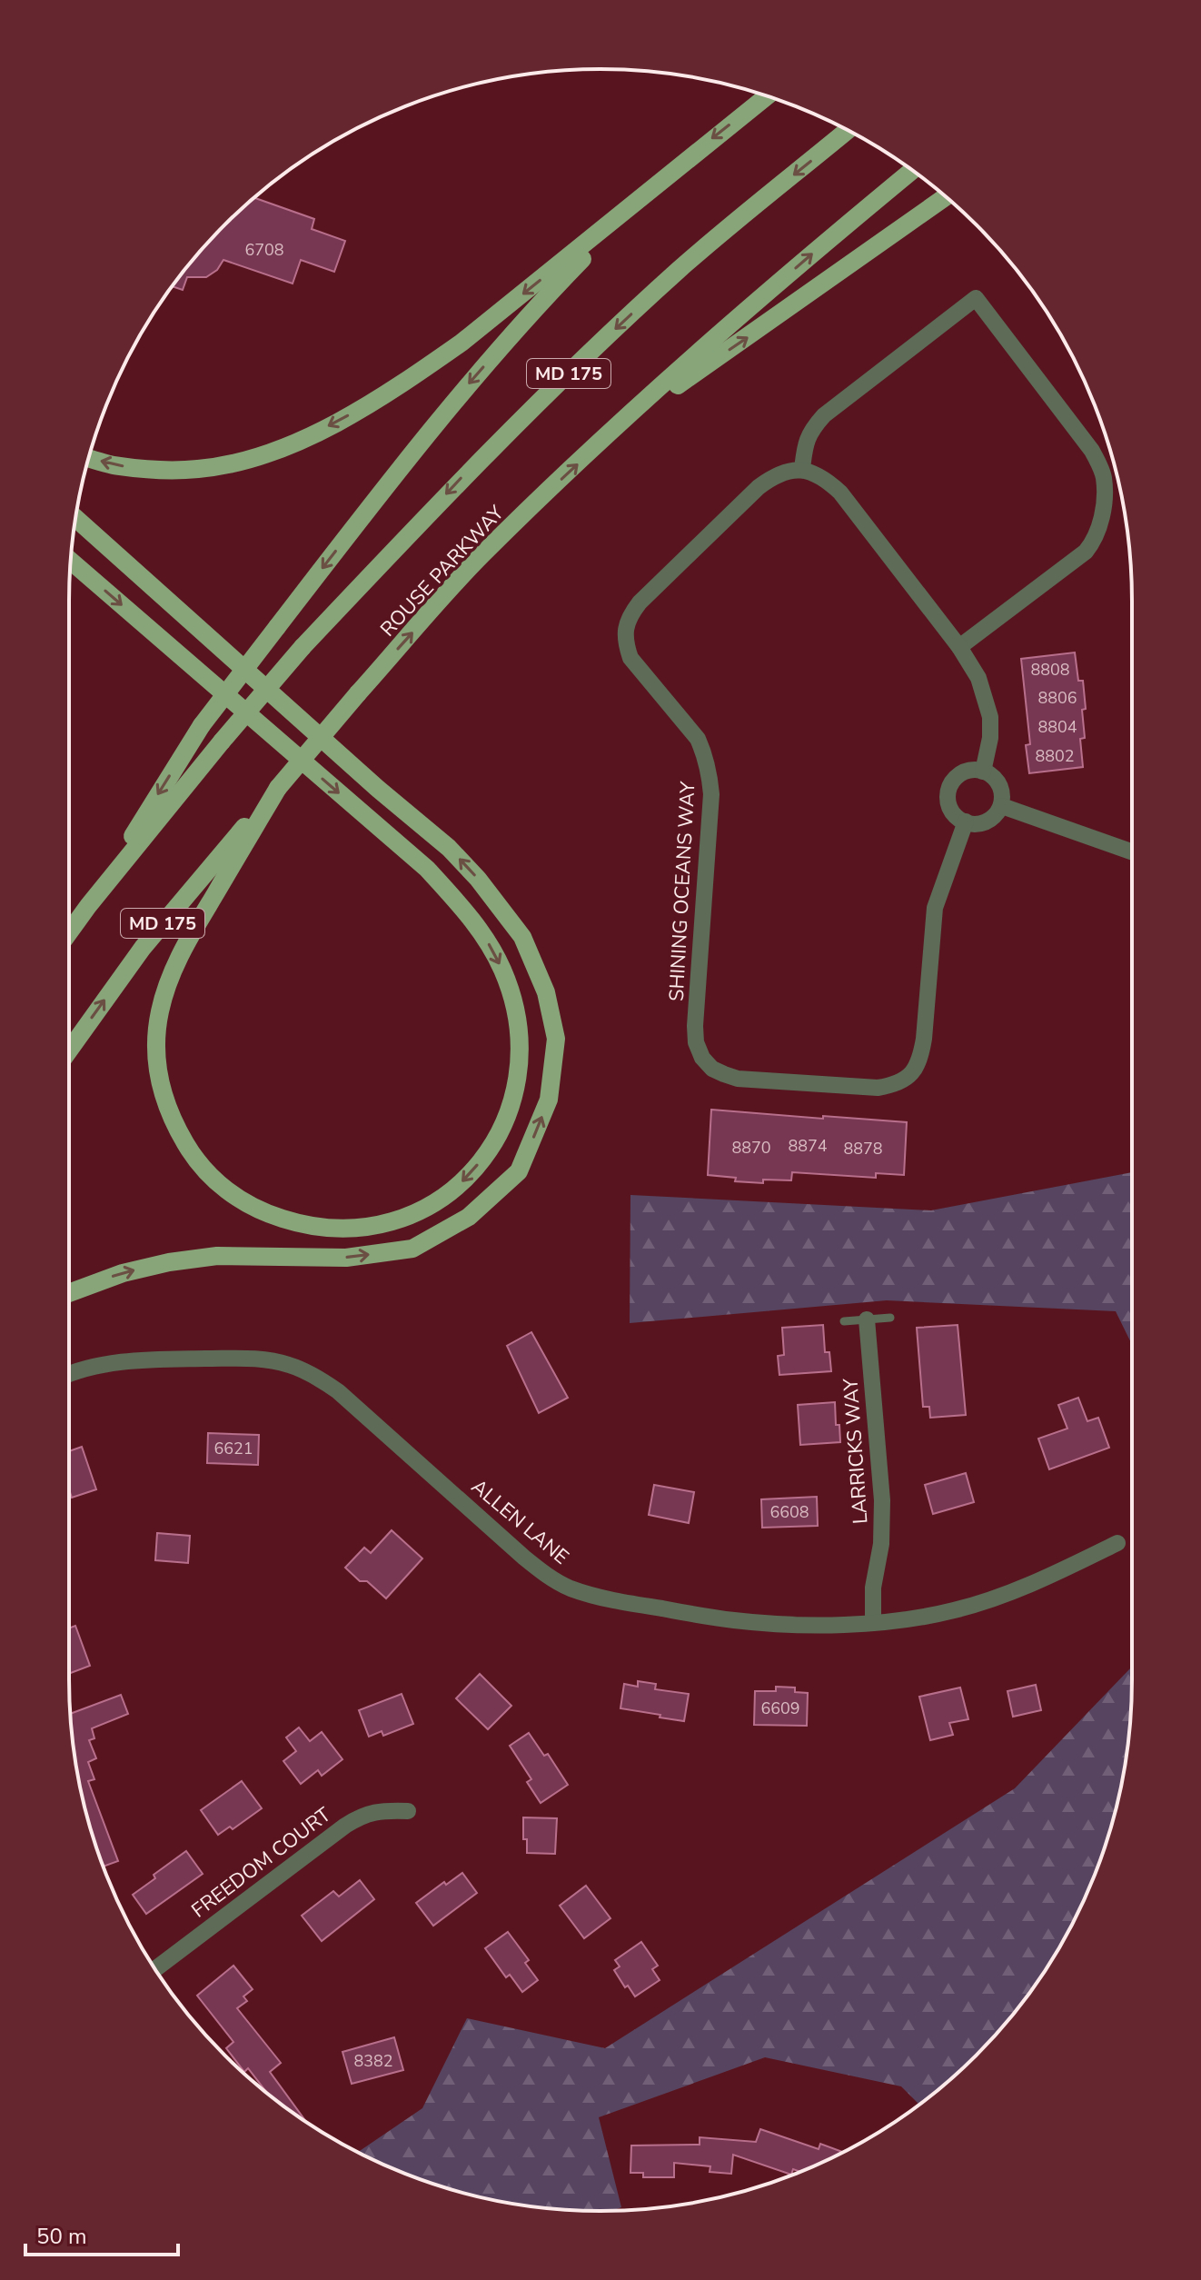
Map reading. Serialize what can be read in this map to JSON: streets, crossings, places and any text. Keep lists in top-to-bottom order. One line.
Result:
{"streets":{"main road":["MD 175","ROUSE PARKWAY"],"street":["SHINING OCEANS WAY","LARRICKS WAY","ALLEN LANE","FREEDOM COURT"]},"crossings":[["LARRICKS WAY","ALLEN LANE"]],"house_numbers":["6708","8808","8806","8804","8802","8874","8870","8878","6621","6608","6609","8382"],"scale_bar":"50 m"}
